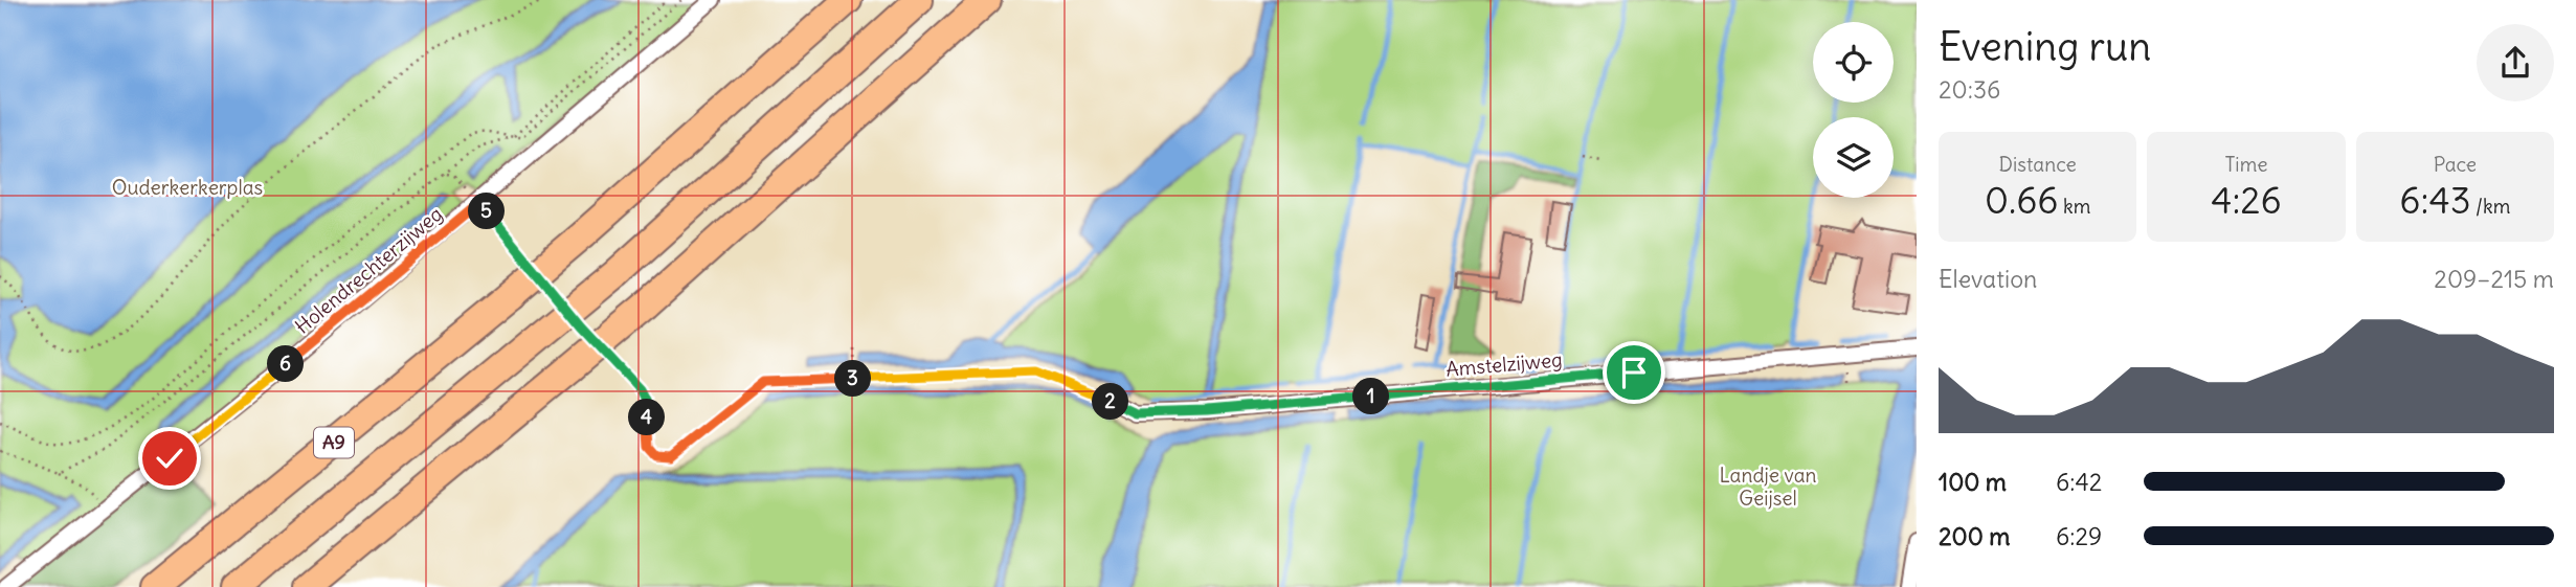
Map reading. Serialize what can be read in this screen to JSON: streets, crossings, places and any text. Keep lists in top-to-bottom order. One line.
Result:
{"streets":{"highway":["A9"],"street":["Holendrechterzijweg","Amstelzijweg"]},"parks":["Ouderkerkerplas","Landje van Geijsel"],"page":{"heading":["Evening run","20:36"],"stats":[["Distance","0.66 km"],["Time","4:26"],["Pace","6:43 /km"]],"pins":["5","6","3","1","2","4"],"chart":["Elevation","209–215 m"],"list":[{"name":"100 m","note":"6:42"},{"name":"200 m","note":"6:29"}]}}
